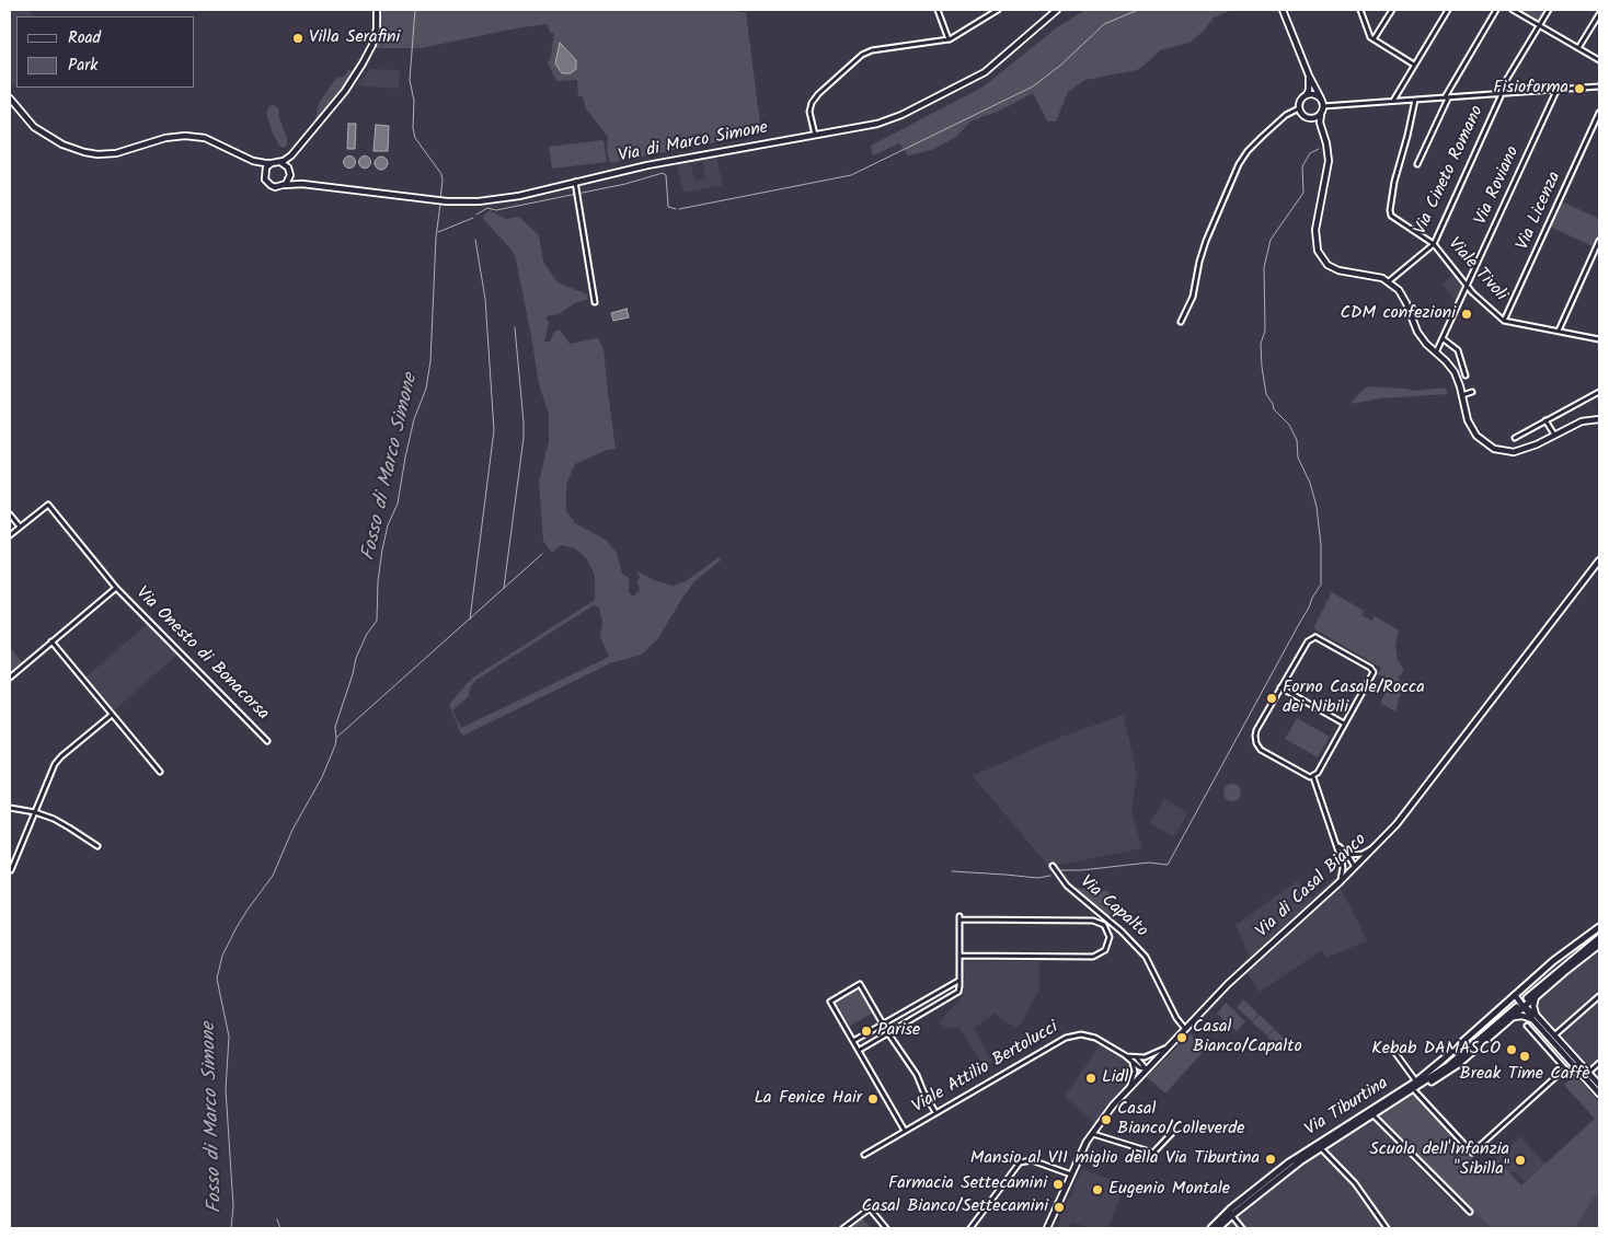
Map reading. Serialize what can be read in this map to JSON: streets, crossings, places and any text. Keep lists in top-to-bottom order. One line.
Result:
{"streets":{"main road":["Via Tiburtina"],"street":["Via di Marco Simone","Via Cineto Romano","Via Roviano","Via Licenza","Viale Tivoli","Via Onesto di Bonacorsa","Via di Casal Bianco","Via Capalto","Viale Attilio Bertolucci"]},"crossings":[["Via Cineto Romano","Viale Tivoli"],["Via Roviano","Viale Tivoli"],["Via Licenza","Viale Tivoli"],["Via di Casal Bianco","Via Capalto"],["Via di Casal Bianco","Viale Attilio Bertolucci"]],"water":["Fosso di Marco Simone"],"places":["Villa Serafini","Fisioforma","CDM confezioni","Forno Casale/Rocca dei Nibili","Parise","Casal Bianco/Capalto","Kebab DAMASCO","Break Time Caffè","Lidl","La Fenice Hair","Casal Bianco/Colleverde","Mansio al VII miglio della Via Tiburtina","Scuola dell'Infanzia \"Sibilla\"","Farmacia Settecamini","Eugenio Montale","Casal Bianco/Settecamini"],"legend":["Road","Park"]}
